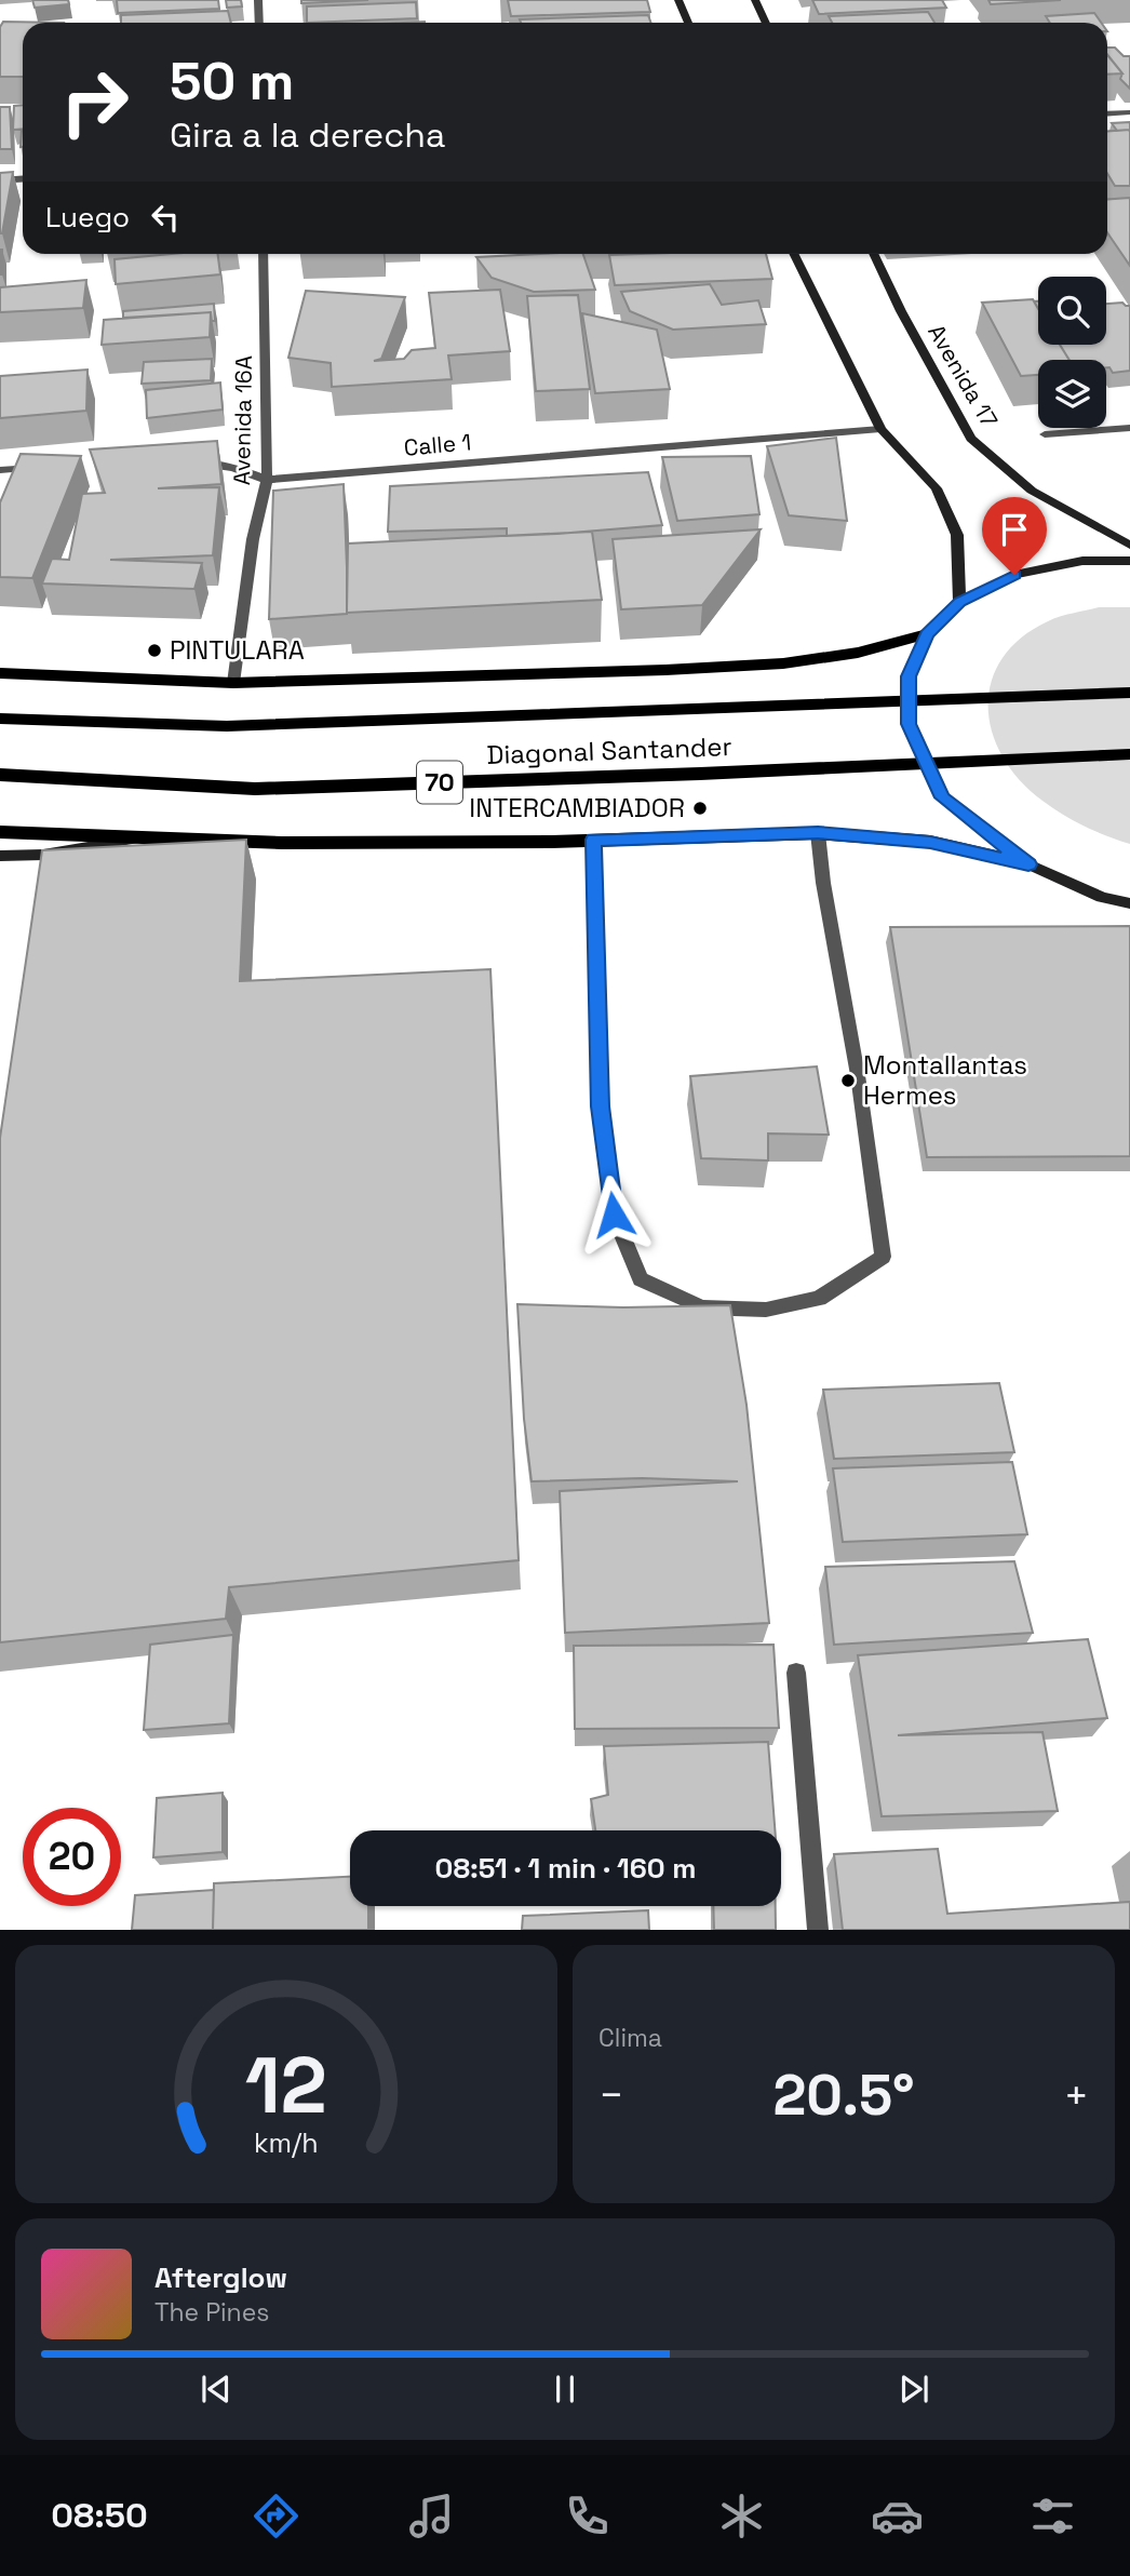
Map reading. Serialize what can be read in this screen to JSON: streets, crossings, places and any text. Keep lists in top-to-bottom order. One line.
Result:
{"streets":{"main road":["Avenida 17","Diagonal Santander","70"],"street":["Avenida 16A","Calle 1"]},"crossings":[["Avenida 16A","Calle 1"]],"places":["PINTULARA","INTERCAMBIADOR","Montallantas Hermes"],"page":{"turn":["50 m","Gira a la derecha"],"then":"Luego","limit":"20","trip":"08:51 · 1 min · 160 m","tile":"Clima","heat":["−","20.5°","+"],"song":["Afterglow","The Pines"],"tabs":"08:50","gauge":["12","km/h"]}}
